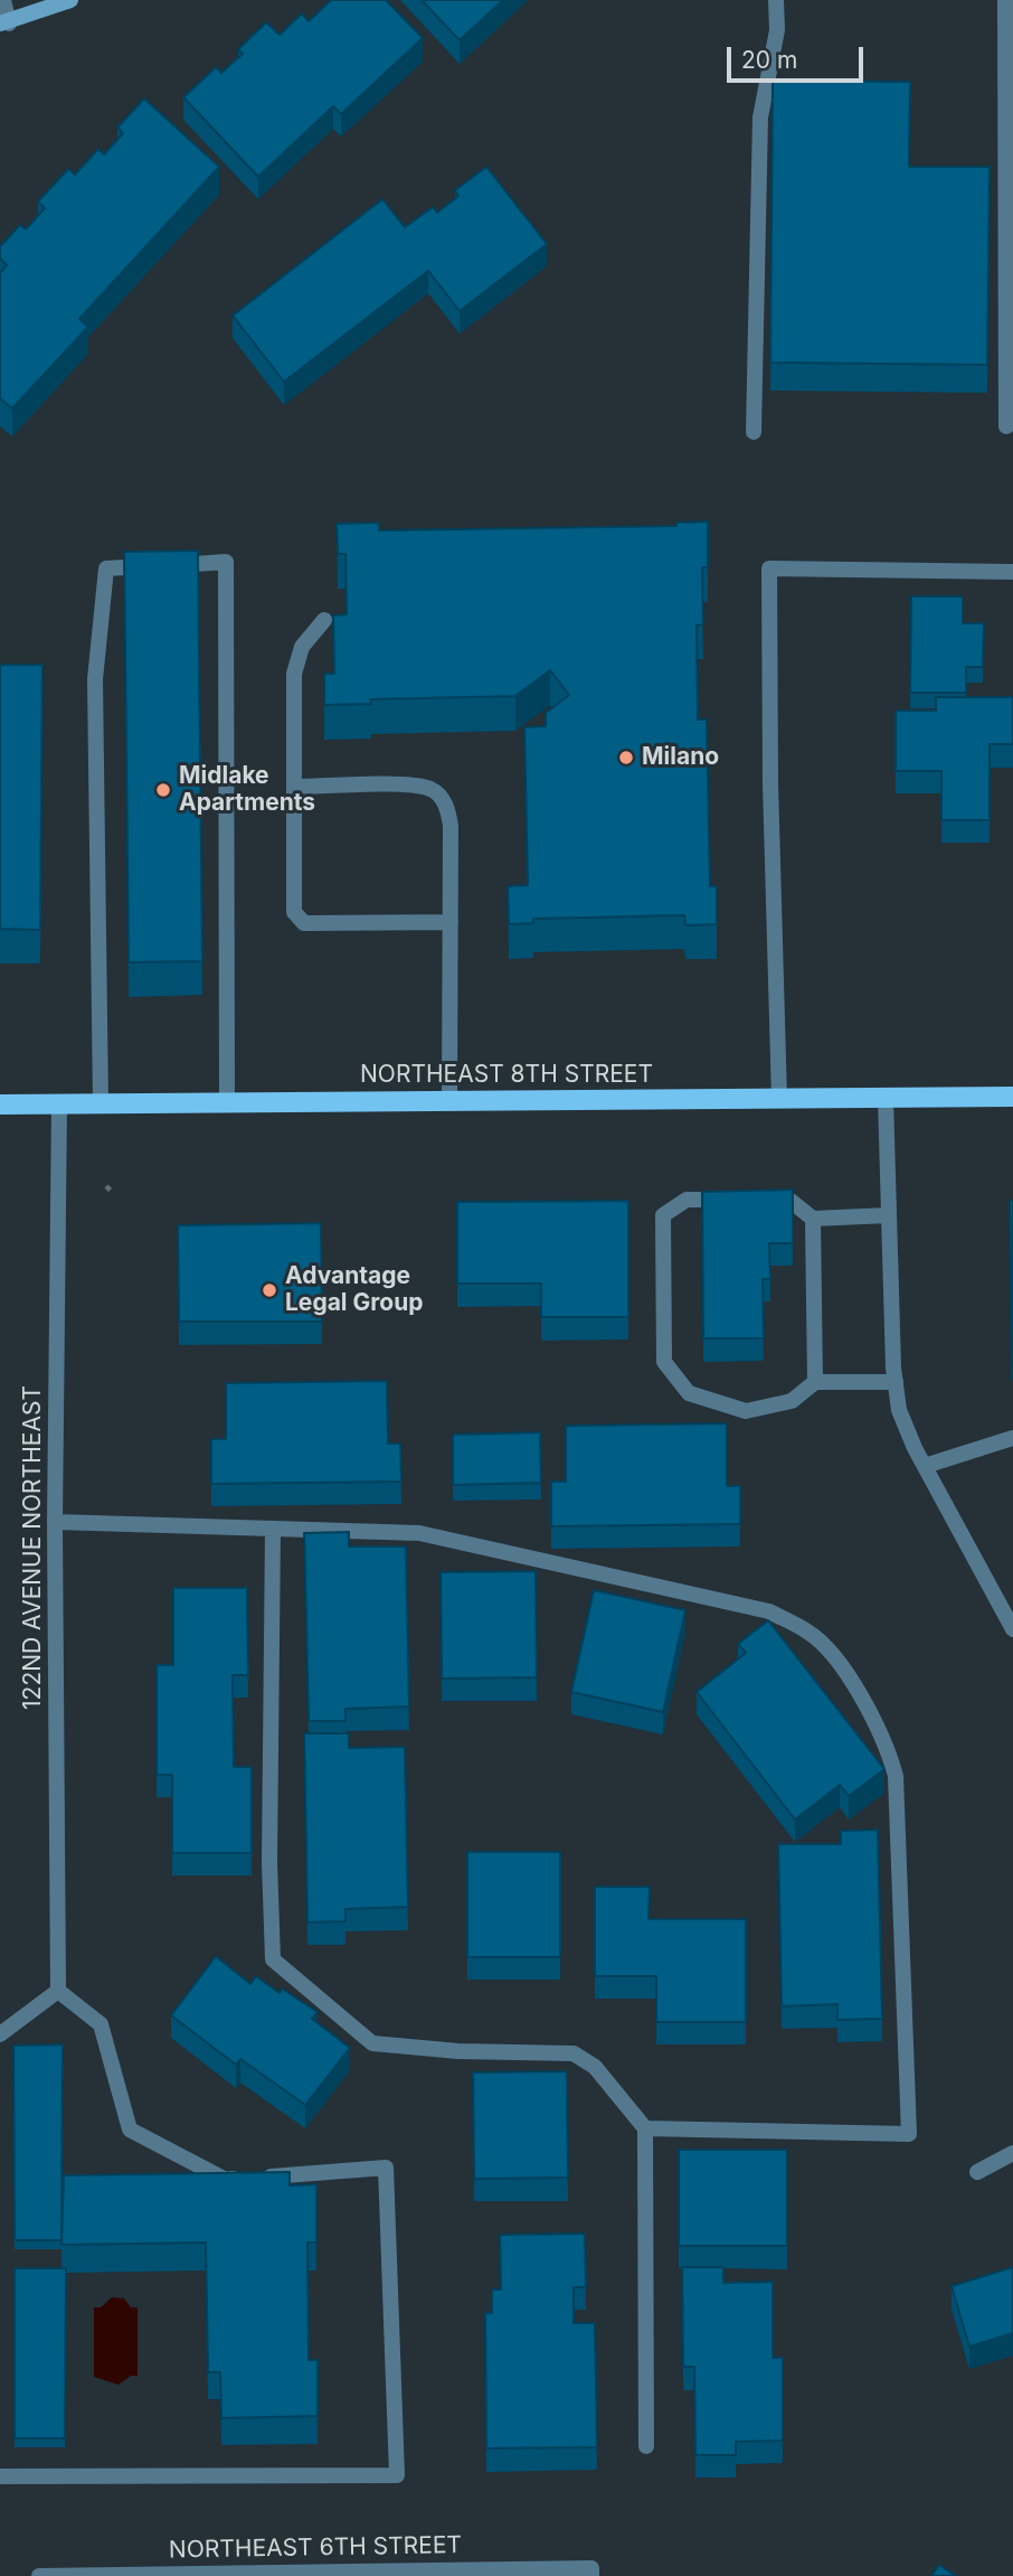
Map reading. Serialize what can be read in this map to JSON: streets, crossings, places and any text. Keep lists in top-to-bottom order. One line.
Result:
{"streets":{"main road":["NORTHEAST 8TH STREET"],"street":["122ND AVENUE NORTHEAST","NORTHEAST 6TH STREET"]},"crossings":[["NORTHEAST 8TH STREET","122ND AVENUE NORTHEAST"]],"places":["Milano","Midlake Apartments","Advantage Legal Group"],"scale_bar":"20 m"}
